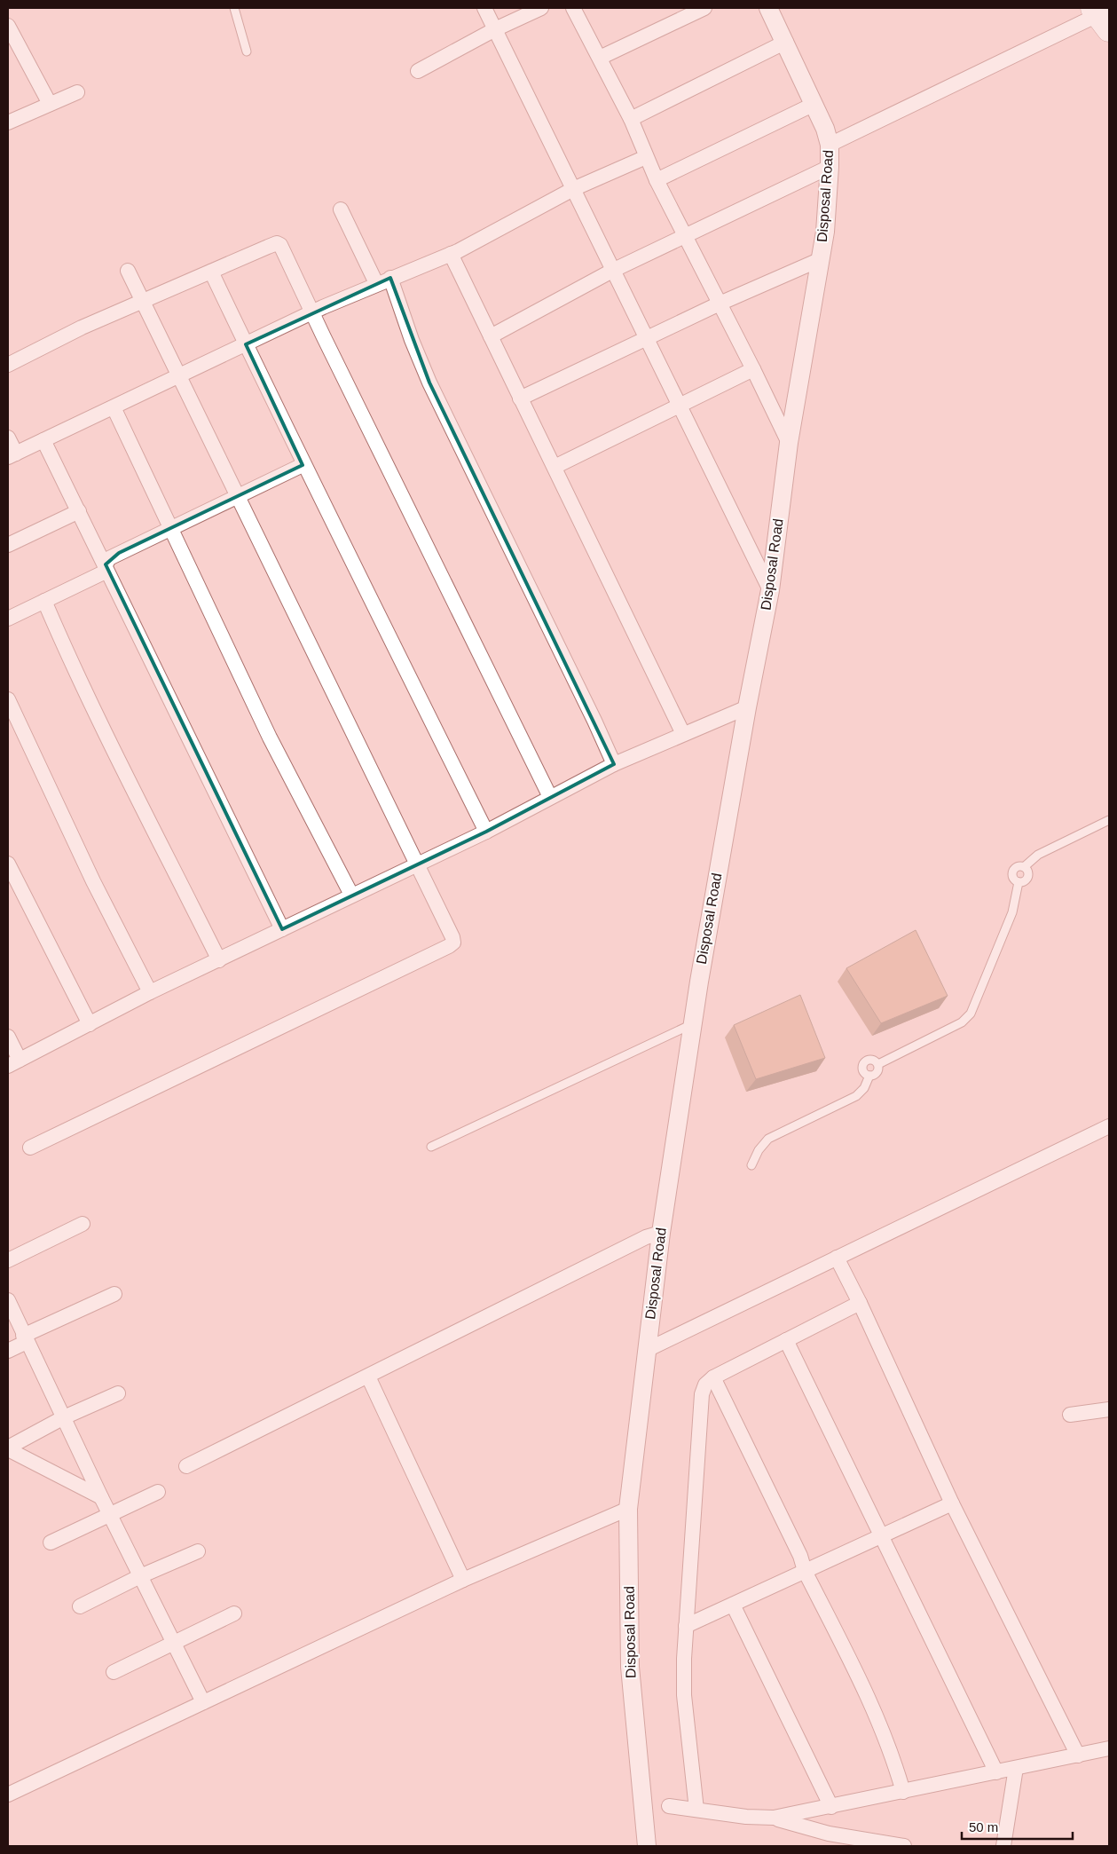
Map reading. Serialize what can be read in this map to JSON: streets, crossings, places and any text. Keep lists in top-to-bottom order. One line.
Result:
{"streets":{"street":["Disposal Road"]},"scale_bar":"50 m"}
